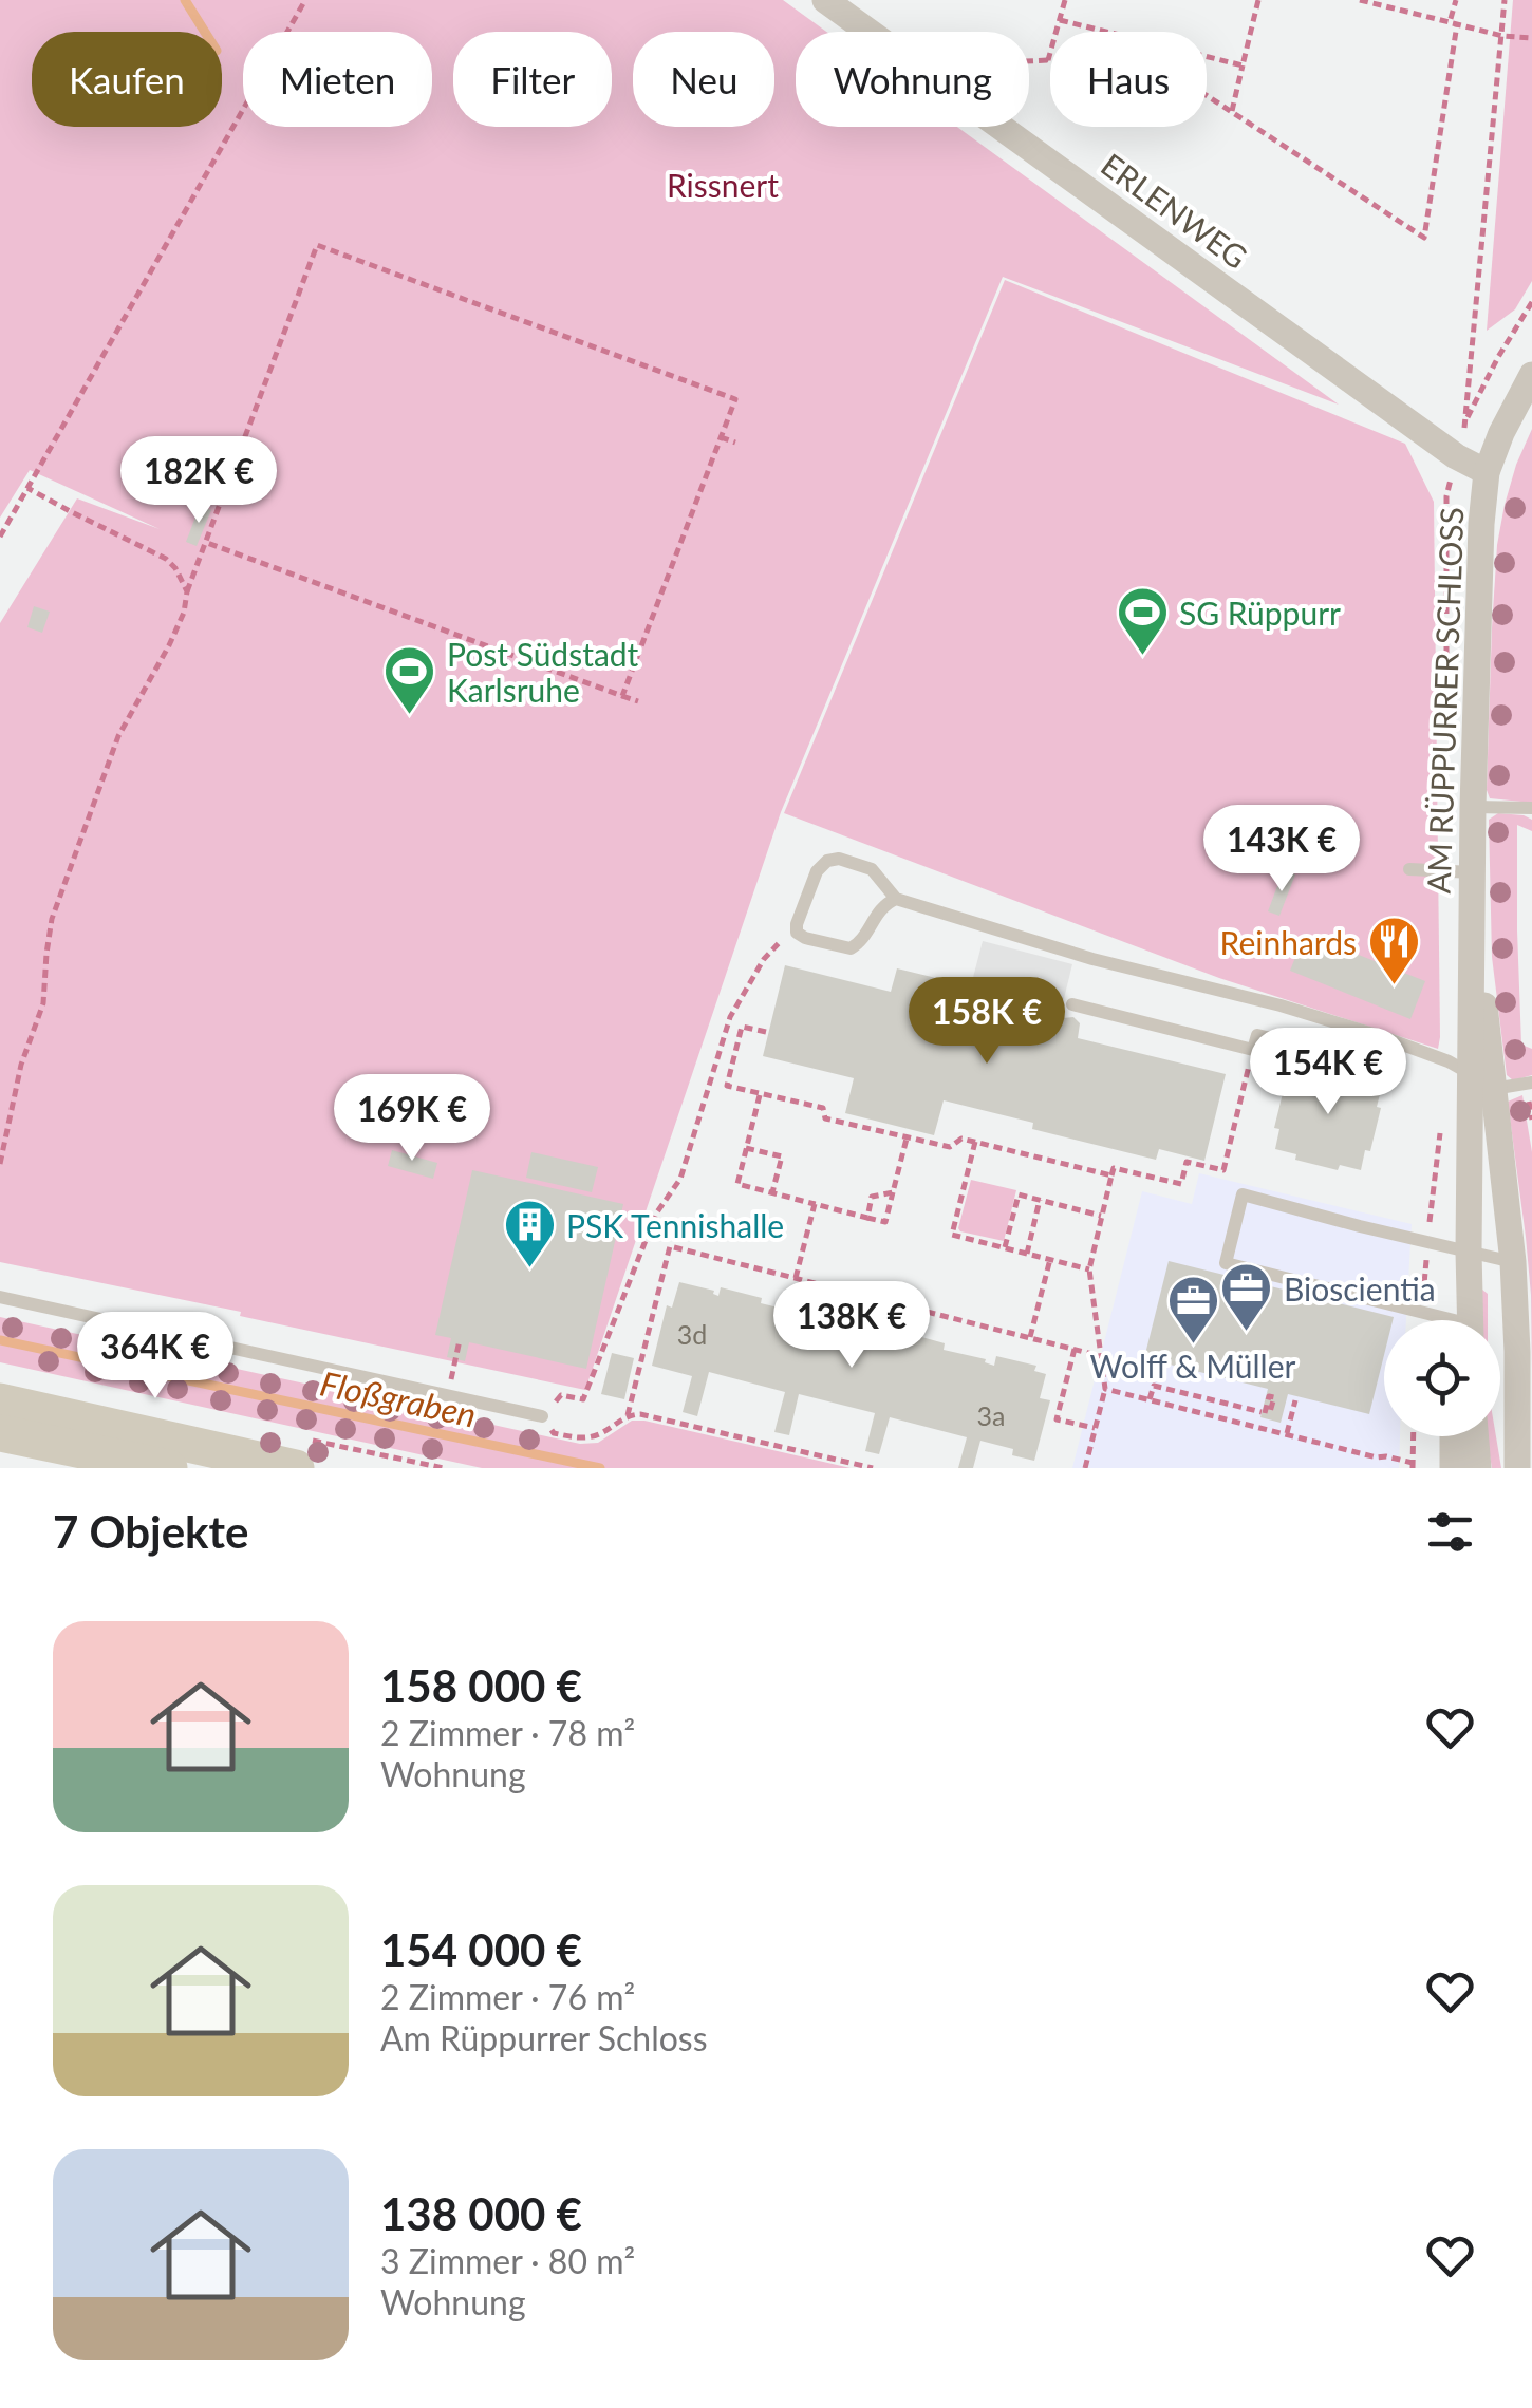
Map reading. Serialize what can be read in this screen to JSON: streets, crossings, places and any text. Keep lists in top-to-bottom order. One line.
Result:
{"streets":{"street":["ERLENWEG","AM RÜPPURRER SCHLOSS"]},"crossings":[["ERLENWEG","AM RÜPPURRER SCHLOSS"]],"water":["Floßgraben"],"parks":["Rissnert"],"places":{"sports":["SG Rüppurr","Post Südstadt Karlsruhe"],"restaurant":["Reinhards"],"building":["PSK Tennishalle"],"office":["Bioscientia","Wolff & Müller"]},"house_numbers":["3d","3a"],"page":{"chip":["Kaufen","Mieten","Filter","Neu","Wohnung","Haus"],"price":["182K €","143K €","158K €","154K €","169K €","138K €","364K €"],"heading":"7 Objekte","list":[{"name":"158 000 €","note":"2 Zimmer · 78 m² · Wohnung"},{"name":"154 000 €","note":"2 Zimmer · 76 m² · Am Rüppurrer Schloss"},{"name":"138 000 €","note":"3 Zimmer · 80 m² · Wohnung"}]}}
